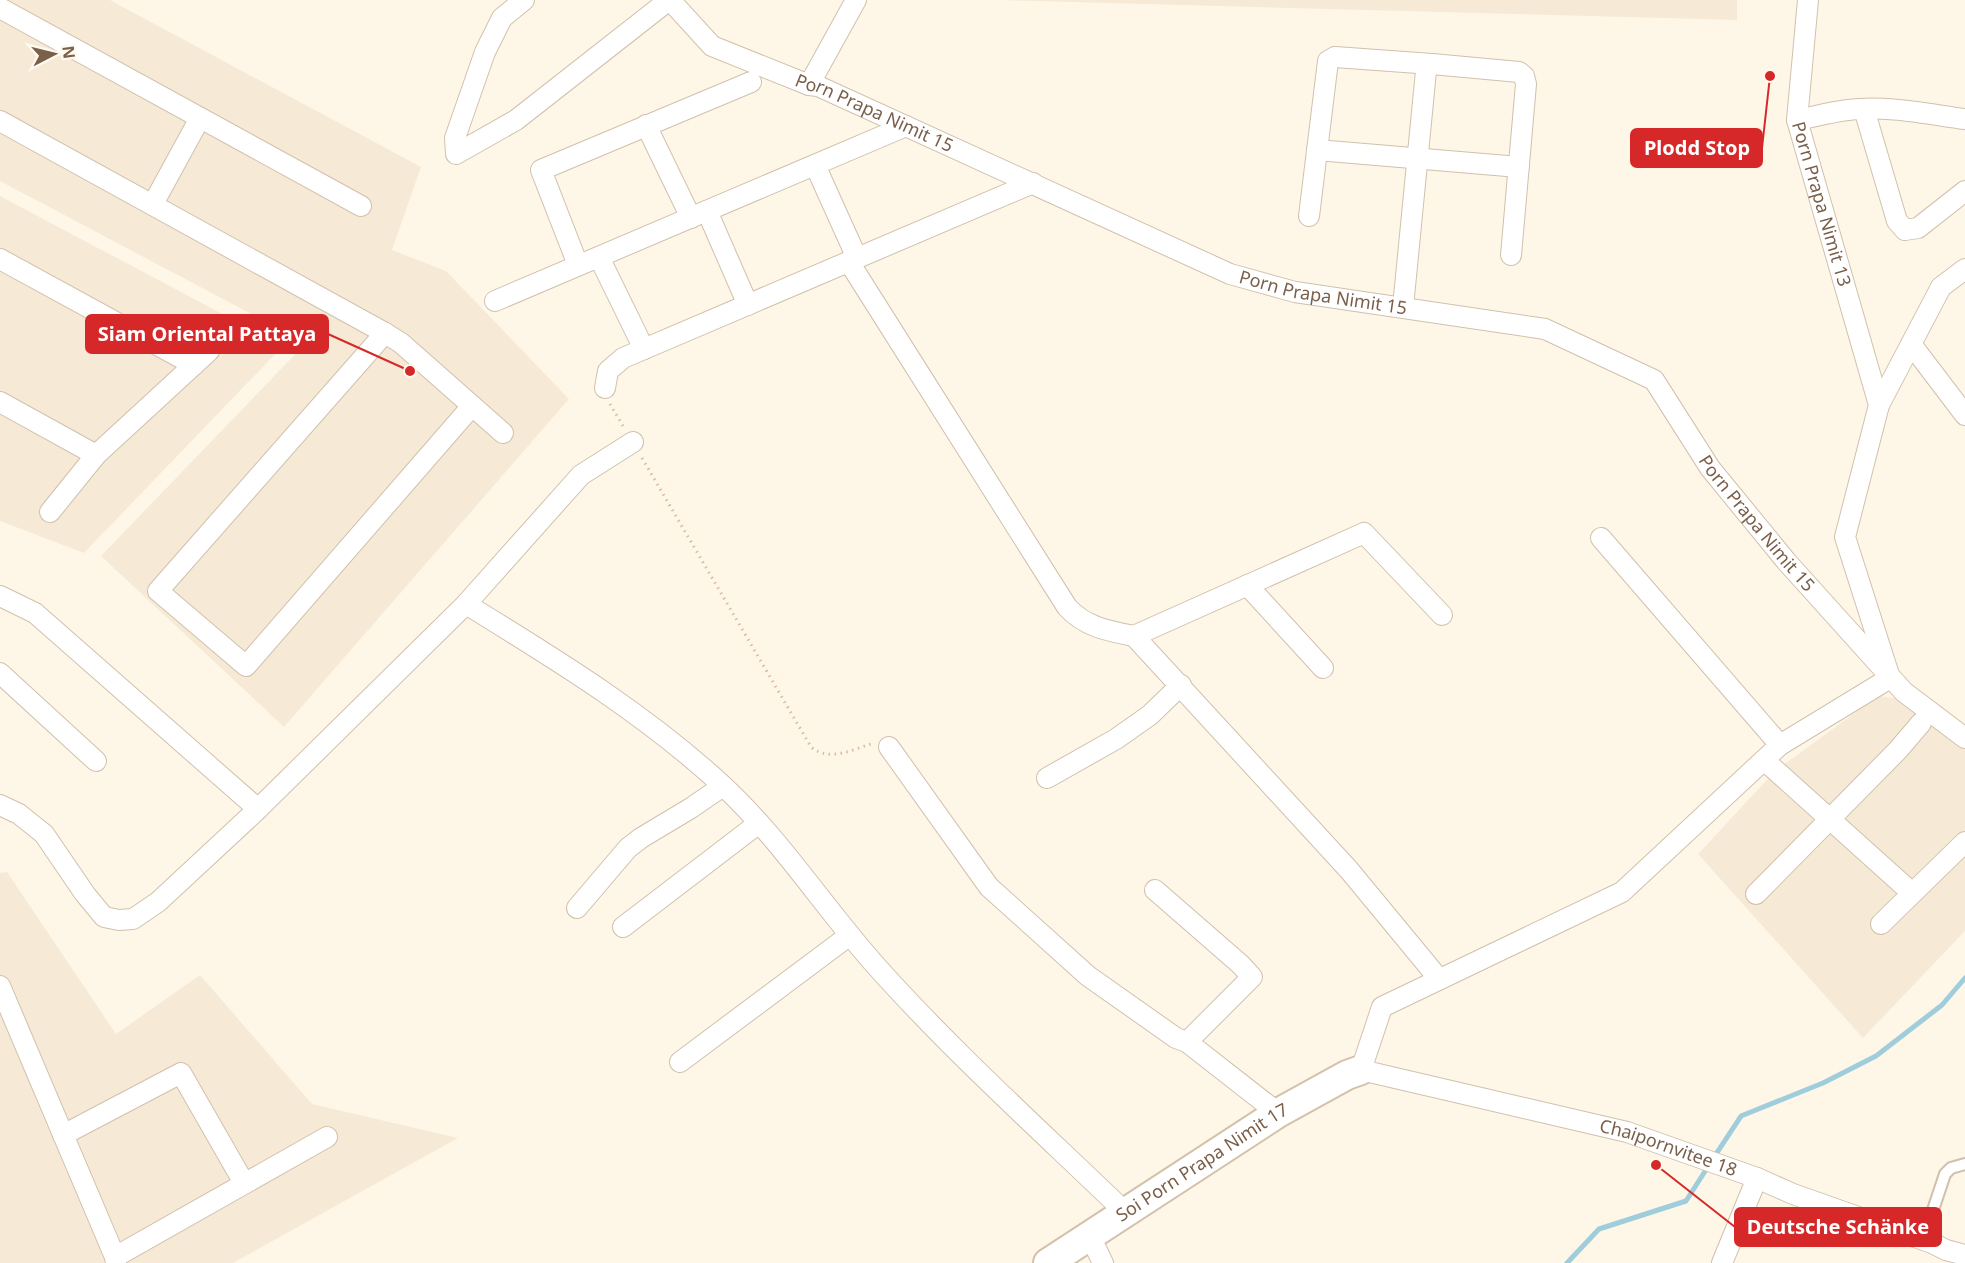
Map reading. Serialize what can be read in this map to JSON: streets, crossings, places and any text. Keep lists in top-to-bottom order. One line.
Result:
{"streets":{"street":["Porn Prapa Nimit 15","Porn Prapa Nimit 13","Chaipornvitee 18","Soi Porn Prapa Nimit 17"]},"crossings":[["Chaipornvitee 18","Soi Porn Prapa Nimit 17"]],"places":["Plodd Stop","Siam Oriental Pattaya","Deutsche Schänke"],"north":"right"}
